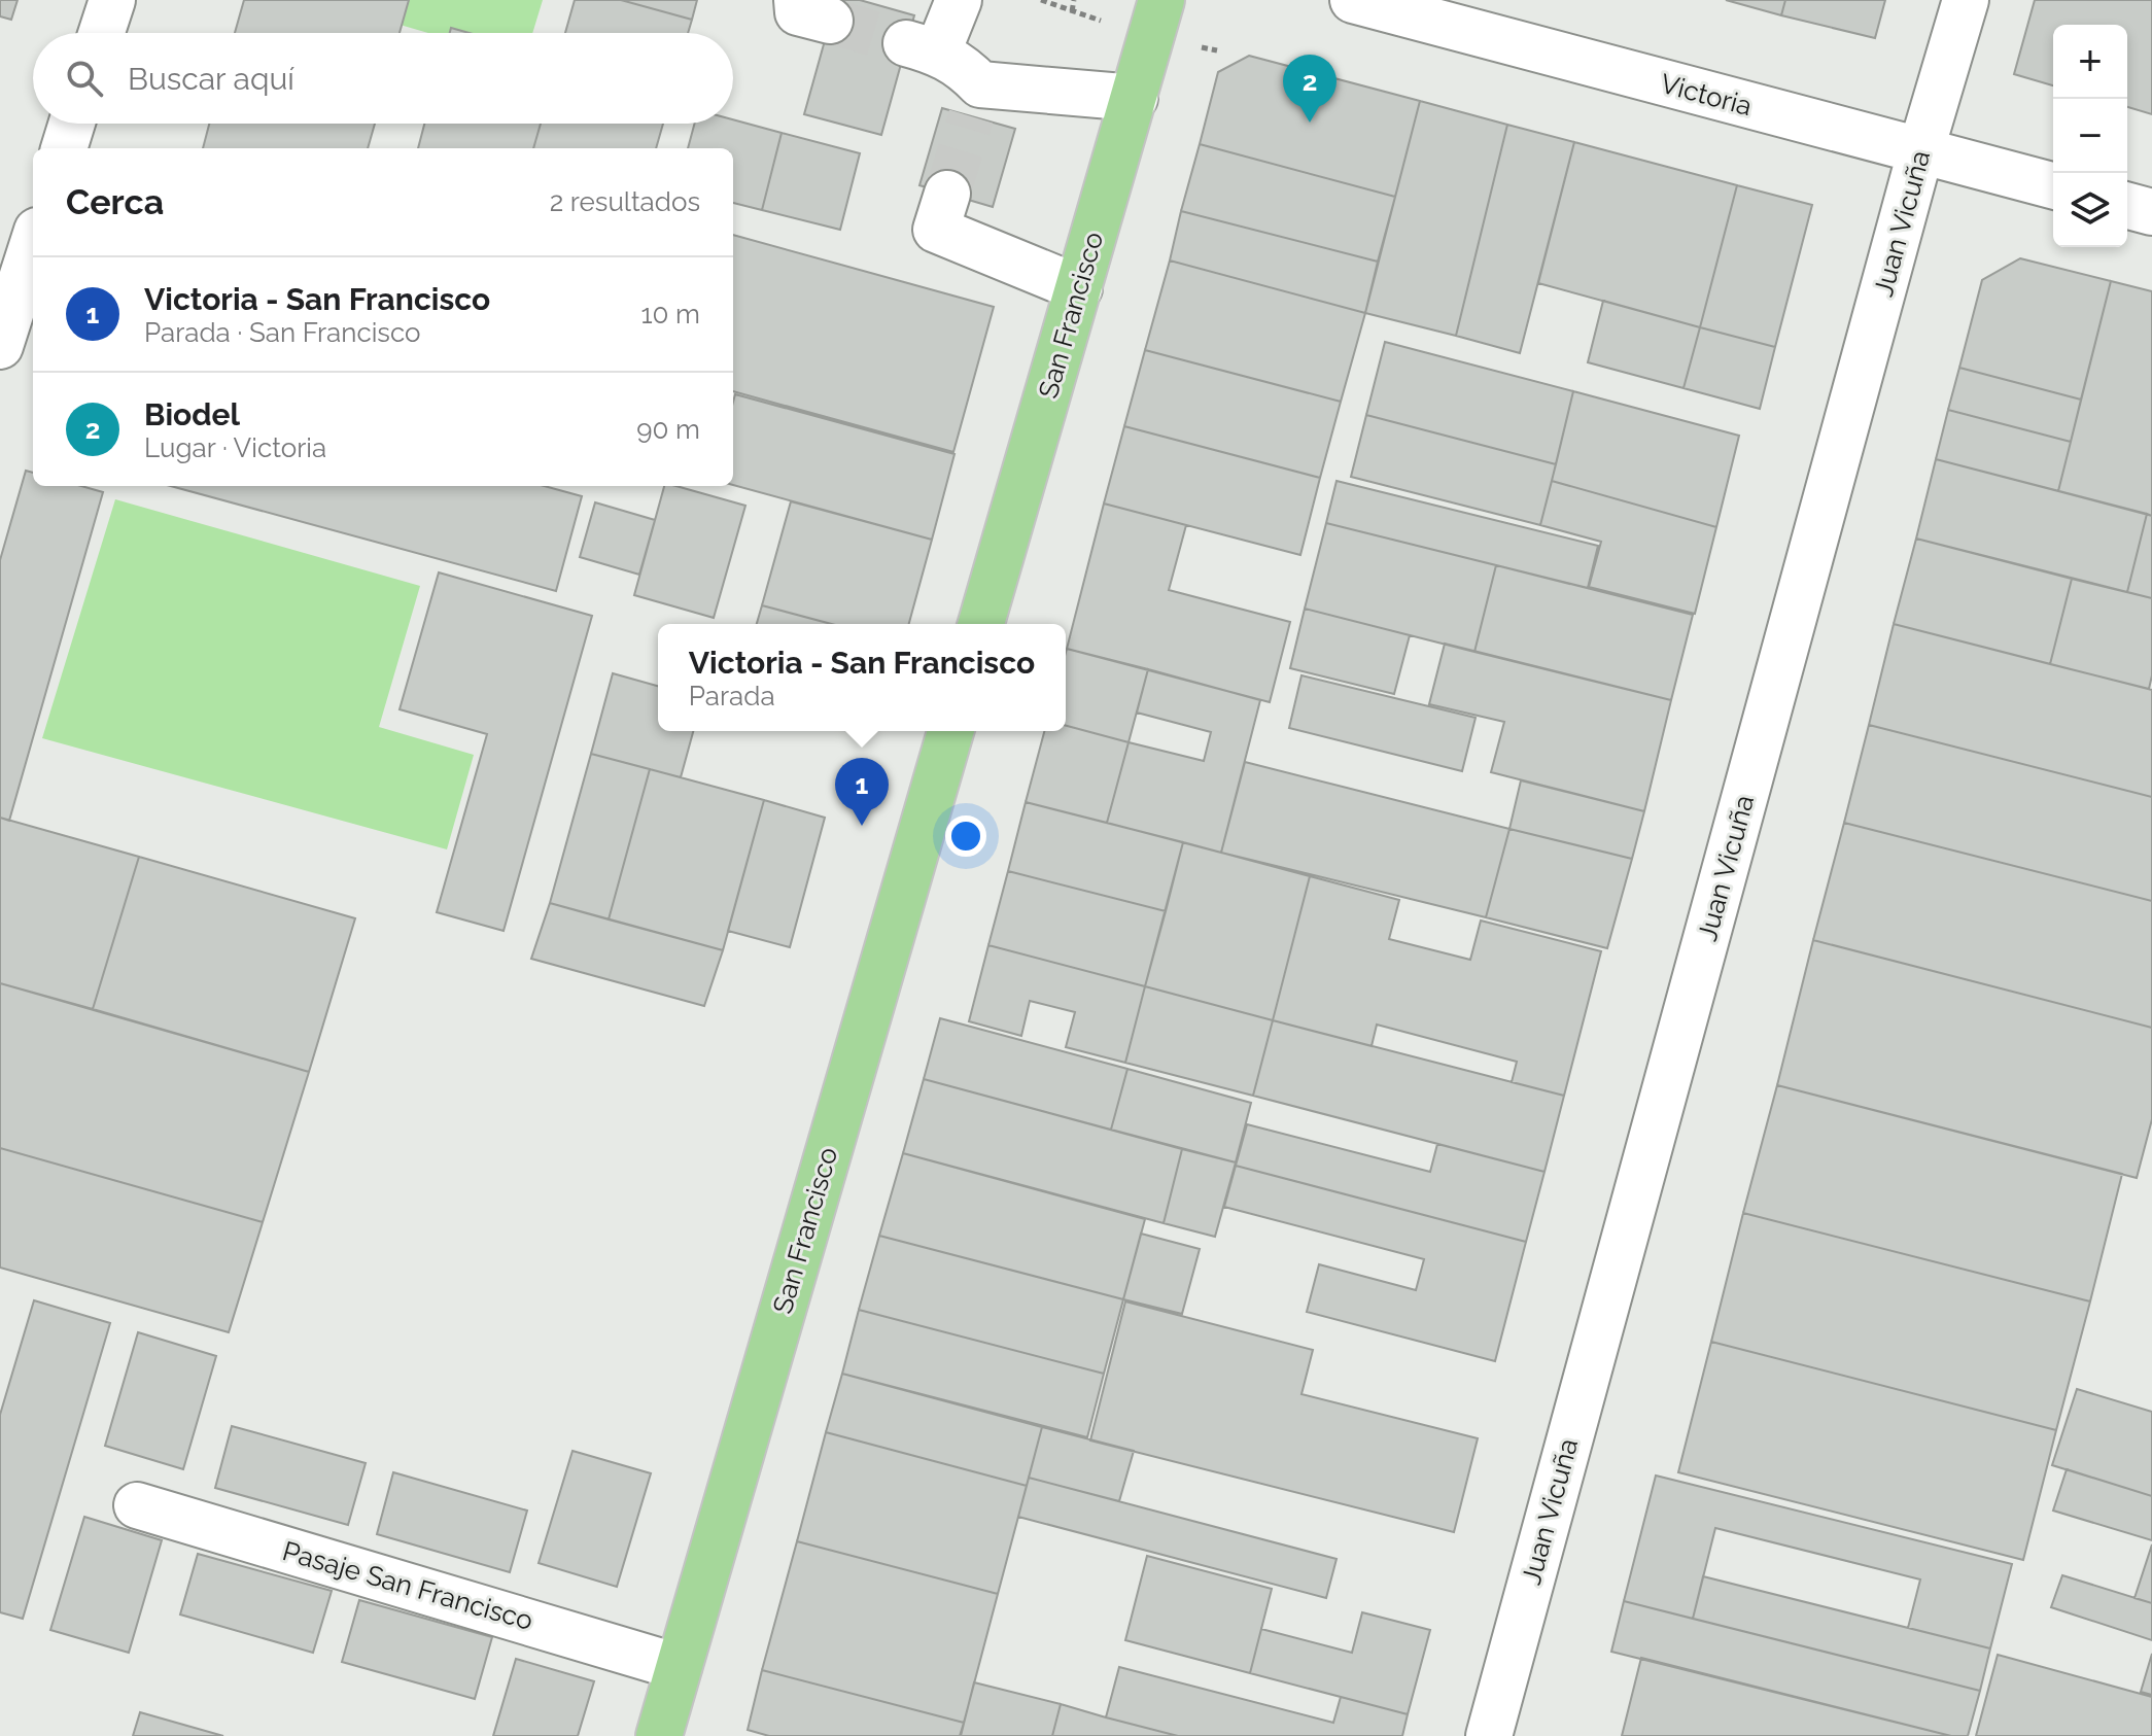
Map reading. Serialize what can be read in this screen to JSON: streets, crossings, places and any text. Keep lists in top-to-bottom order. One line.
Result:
{"streets":{"main road":["San Francisco"],"street":["Victoria","Juan Vicuña","Pasaje San Francisco"]},"crossings":[["Victoria","Juan Vicuña"],["San Francisco","Pasaje San Francisco"]],"page":{"map_buttons":["+","−"],"search":"Buscar aquí","pins":["2","1"],"heading":["Cerca","2 resultados"],"list":[{"mark":"1","name":"Victoria - San Francisco","note":"Parada · San Francisco","value":"10 m"},{"mark":"2","name":"Biodel","note":"Lugar · Victoria","value":"90 m"}],"popup":["Victoria - San Francisco","Parada"]}}
